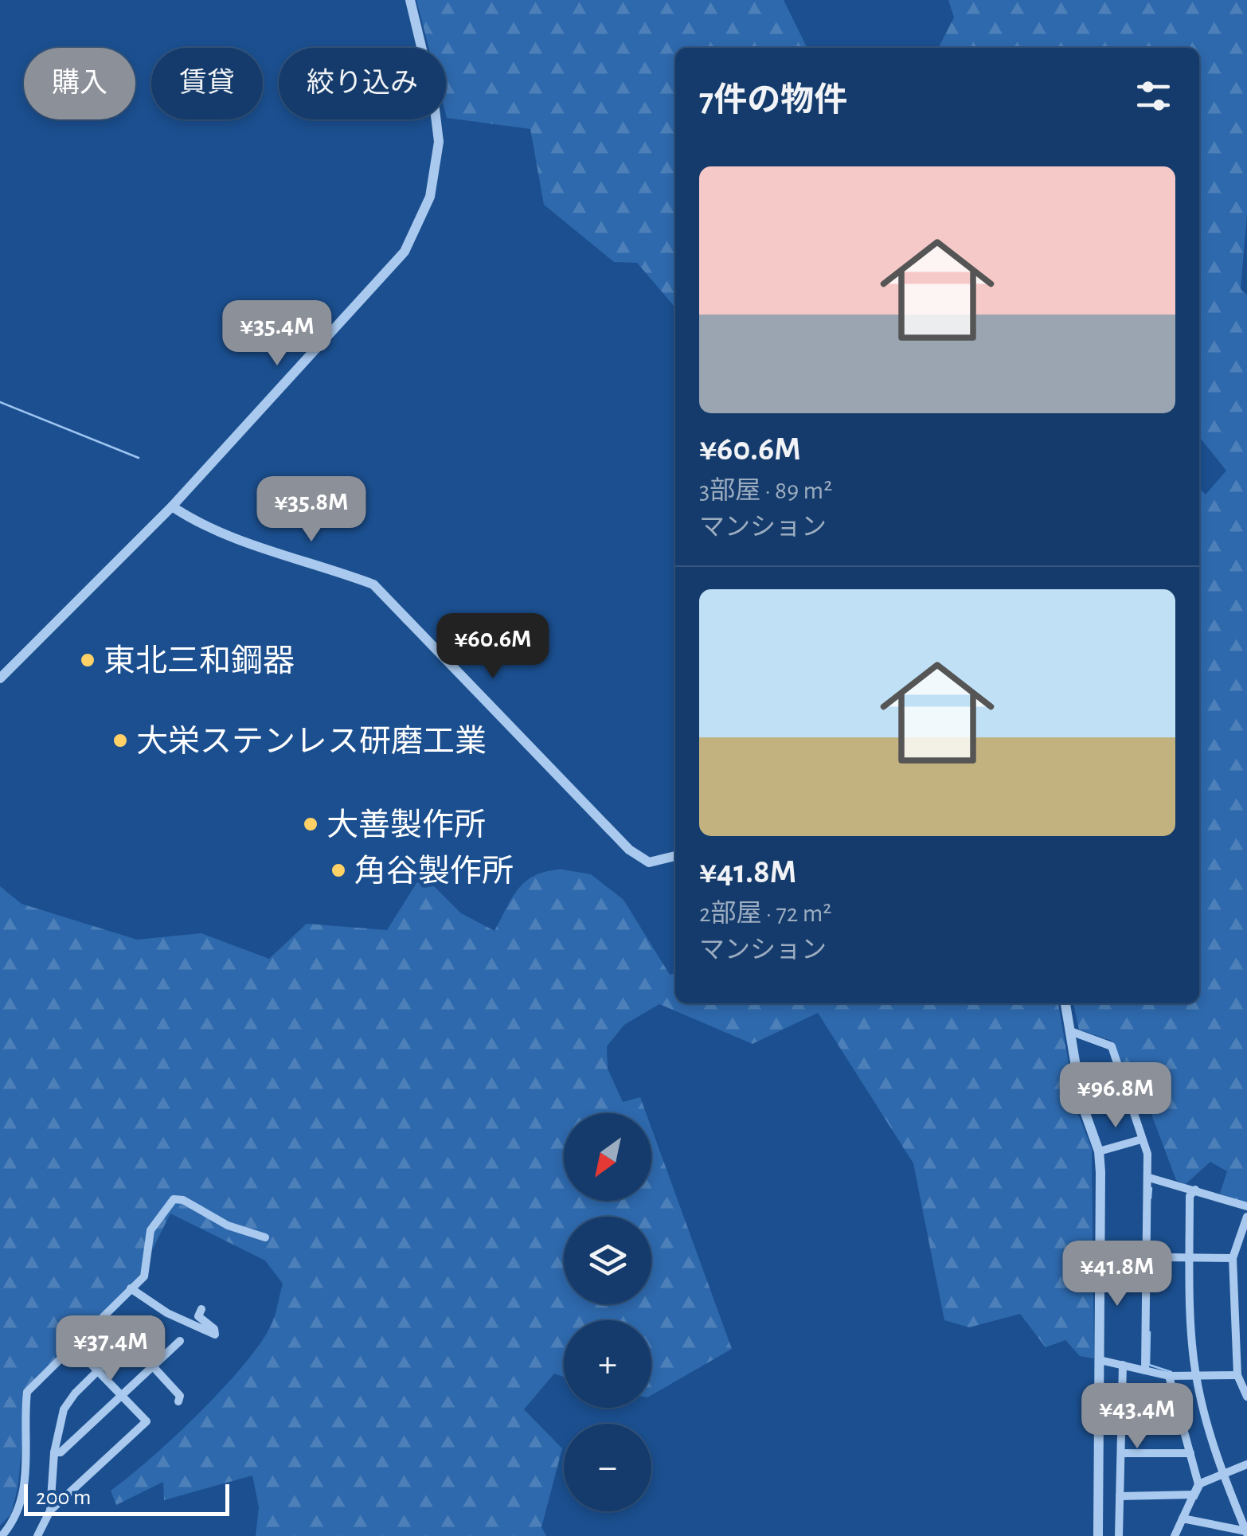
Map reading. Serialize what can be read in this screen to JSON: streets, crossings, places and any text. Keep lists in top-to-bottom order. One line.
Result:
{"places":["東北三和鋼器","大栄ステンレス研磨工業","大善製作所","角谷製作所"],"scale_bar":"200 m","north":"bottom left","page":{"chip":["購入","賃貸","絞り込み"],"heading":"7件の物件","list":[{"name":"¥60.6M","note":"3部屋 · 89 m² · マンション"},{"name":"¥41.8M","note":"2部屋 · 72 m² · マンション"}],"price":["¥35.4M","¥35.8M","¥60.6M","¥96.8M","¥41.8M","¥37.4M","¥43.4M"],"map_buttons":["+","−"],"scale":"200 m"}}
